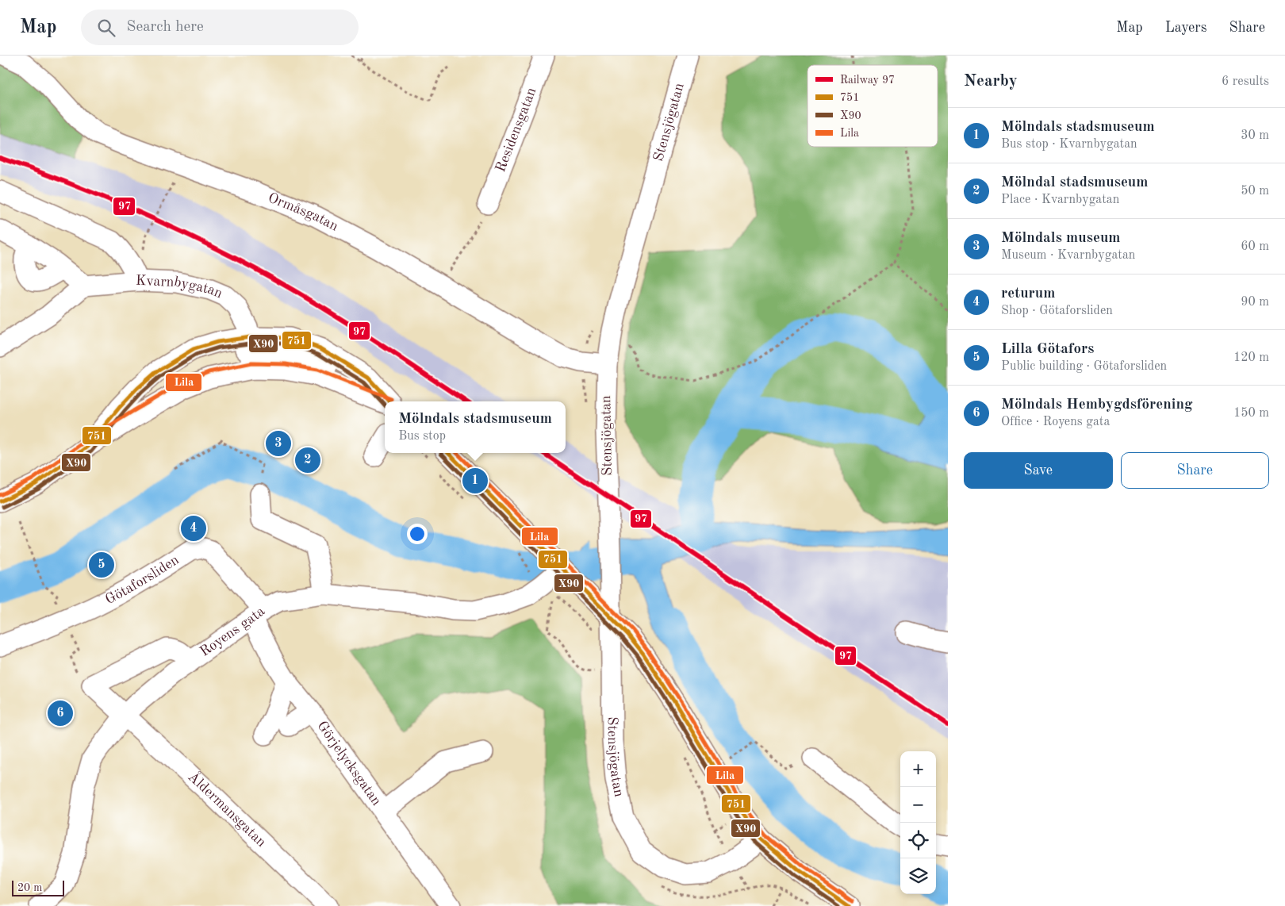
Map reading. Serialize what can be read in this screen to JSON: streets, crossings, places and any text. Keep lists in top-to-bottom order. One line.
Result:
{"streets":{"street":["Stensjögatan","Residensgatan","Ormåsgatan","Kvarnbygatan","Götaforsliden","Royens gata","Görjelycksgatan","Åldermansgatan"]},"crossings":[["Stensjögatan","Ormåsgatan"],["Götaforsliden","Royens gata"],["Götaforsliden","Görjelycksgatan"],["Royens gata","Görjelycksgatan"],["Royens gata","Åldermansgatan"]],"lines":["rail line 97","transit line 751","transit line X90","transit line Lila"],"legend":["Railway 97","751","X90","Lila"],"scale_bar":"20 m","page":{"header":"Map","search":"Search here","nav":["Map","Layers","Share"],"heading":["Nearby","6 results"],"list":[{"mark":"1","name":"Mölndals stadsmuseum","note":"Bus stop · Kvarnbygatan","value":"30 m"},{"mark":"2","name":"Mölndal stadsmuseum","note":"Place · Kvarnbygatan","value":"50 m"},{"mark":"3","name":"Mölndals museum","note":"Museum · Kvarnbygatan","value":"60 m"},{"mark":"4","name":"returum","note":"Shop · Götaforsliden","value":"90 m"},{"mark":"5","name":"Lilla Götafors","note":"Public building · Götaforsliden","value":"120 m"},{"mark":"6","name":"Mölndals Hembygdsförening","note":"Office · Royens gata","value":"150 m"}],"popup":["Mölndals stadsmuseum","Bus stop"],"pins":["3","2","1","4","5","6"],"buttons":["Save","Share"],"map_buttons":["+","−"],"scale":"20 m"}}
